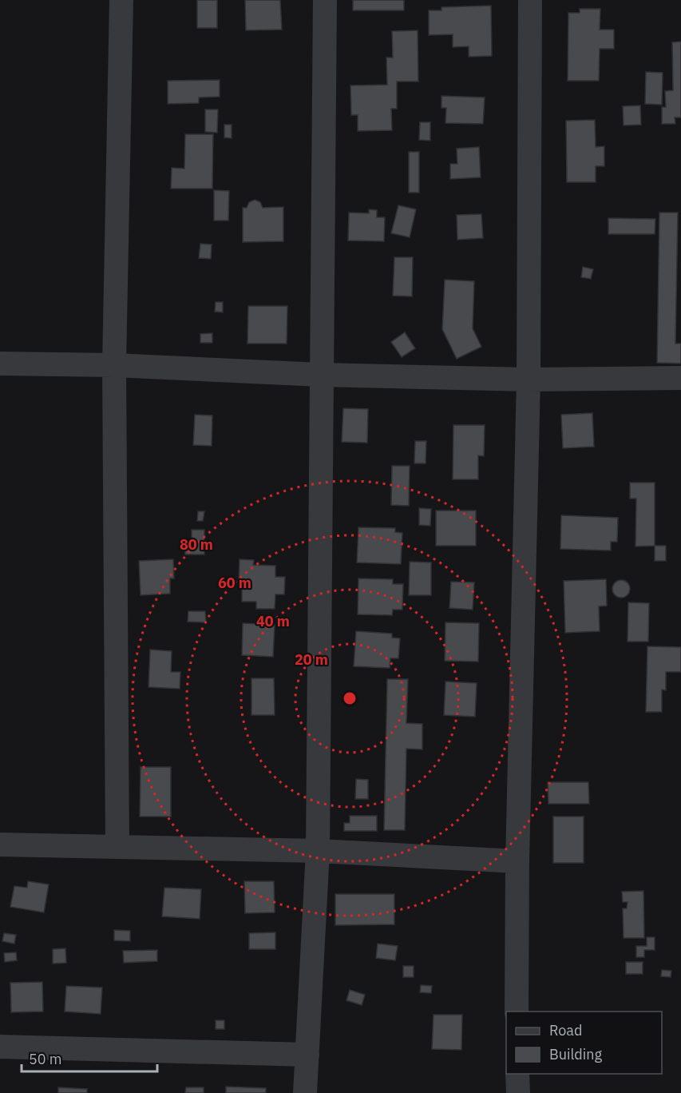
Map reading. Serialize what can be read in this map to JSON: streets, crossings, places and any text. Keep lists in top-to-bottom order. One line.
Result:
{"legend":["Road","Building"],"scale_bar":"50 m","rings":["80 m","60 m","40 m","20 m"]}
